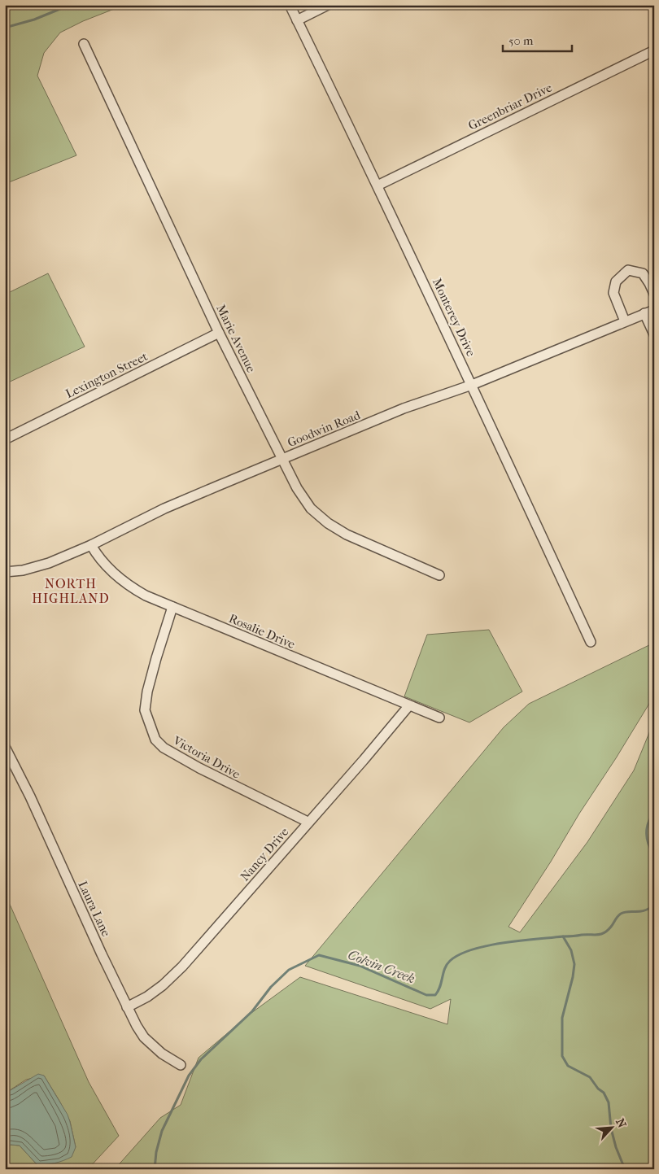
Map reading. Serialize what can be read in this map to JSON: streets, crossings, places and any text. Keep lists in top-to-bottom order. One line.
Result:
{"streets":{"street":["Greenbriar Drive","Monterey Drive","Marie Avenue","Lexington Street","Goodwin Road","Rosalie Drive","Victoria Drive","Nancy Drive","Laura Lane"]},"crossings":[["Greenbriar Drive","Monterey Drive"],["Monterey Drive","Goodwin Road"],["Marie Avenue","Lexington Street"],["Marie Avenue","Goodwin Road"],["Goodwin Road","Rosalie Drive"],["Rosalie Drive","Victoria Drive"],["Rosalie Drive","Nancy Drive"],["Victoria Drive","Nancy Drive"],["Nancy Drive","Laura Lane"]],"districts":["NORTH HIGHLAND"],"water":["Colvin Creek"],"scale_bar":"50 m","north":"top right"}
